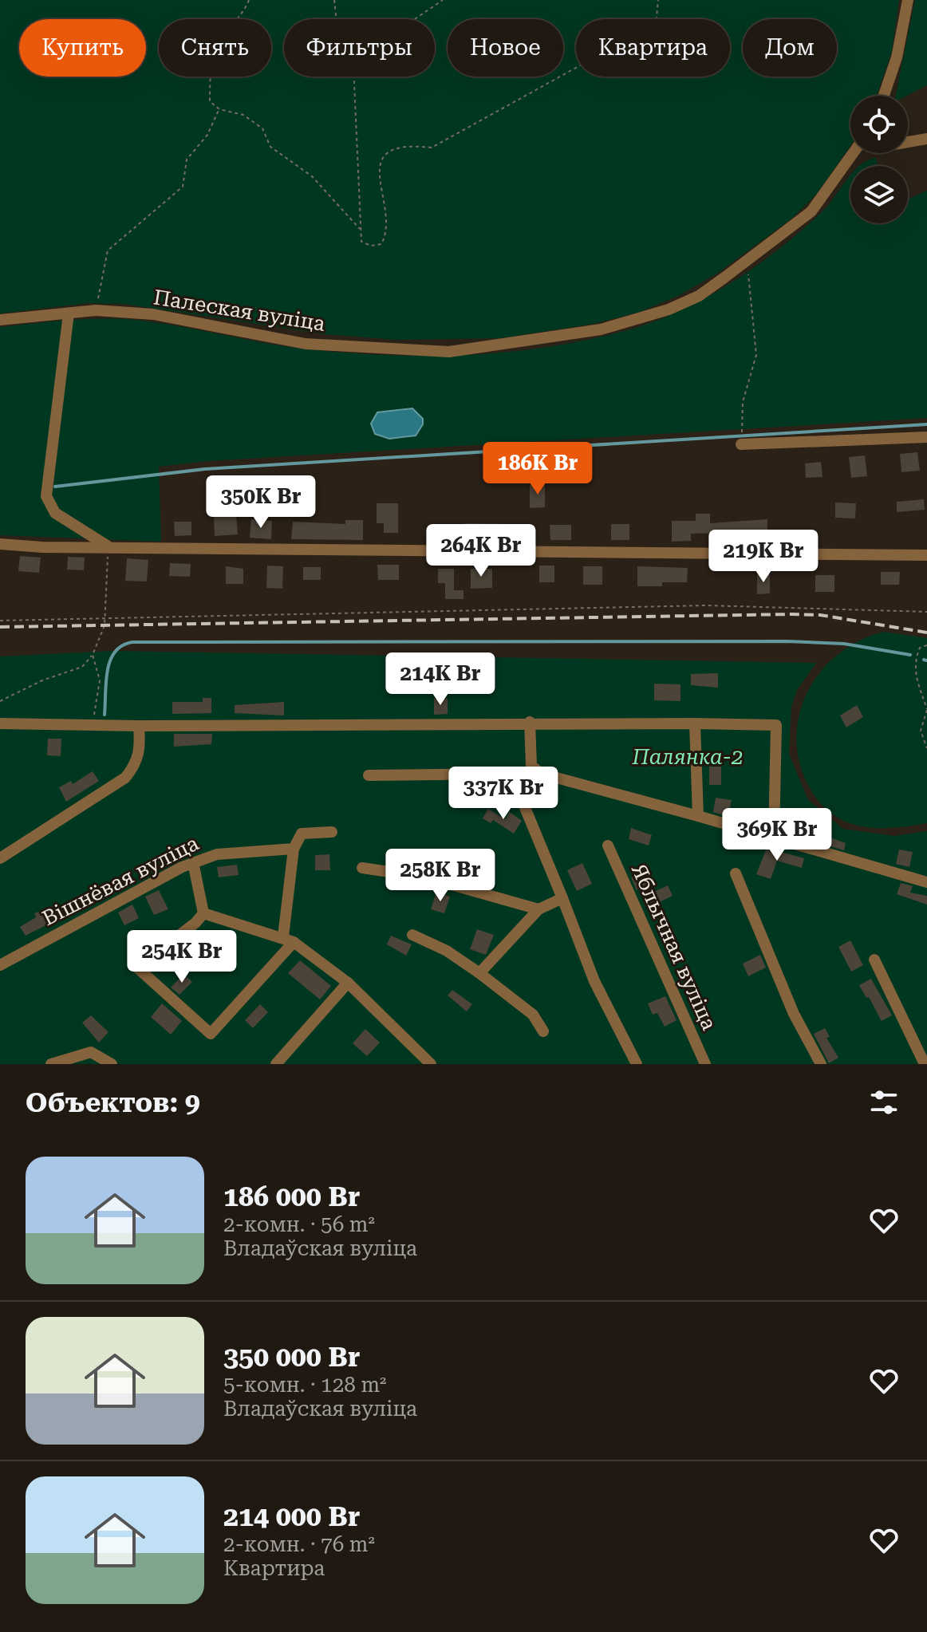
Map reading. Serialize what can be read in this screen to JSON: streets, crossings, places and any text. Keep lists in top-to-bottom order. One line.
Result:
{"streets":{"street":["Палеская вуліца","Вішнёвая вуліца","Яблычная вуліца"]},"parks":["Палянка-2"],"page":{"chip":["Купить","Снять","Фильтры","Новое","Квартира","Дом"],"price":["186K Br","350K Br","264K Br","219K Br","214K Br","337K Br","369K Br","258K Br","254K Br"],"heading":"Объектов: 9","list":[{"name":"186 000 Br","note":"2-комн. · 56 m² · Владаўская вуліца"},{"name":"350 000 Br","note":"5-комн. · 128 m² · Владаўская вуліца"},{"name":"214 000 Br","note":"2-комн. · 76 m² · Квартира"}]}}
